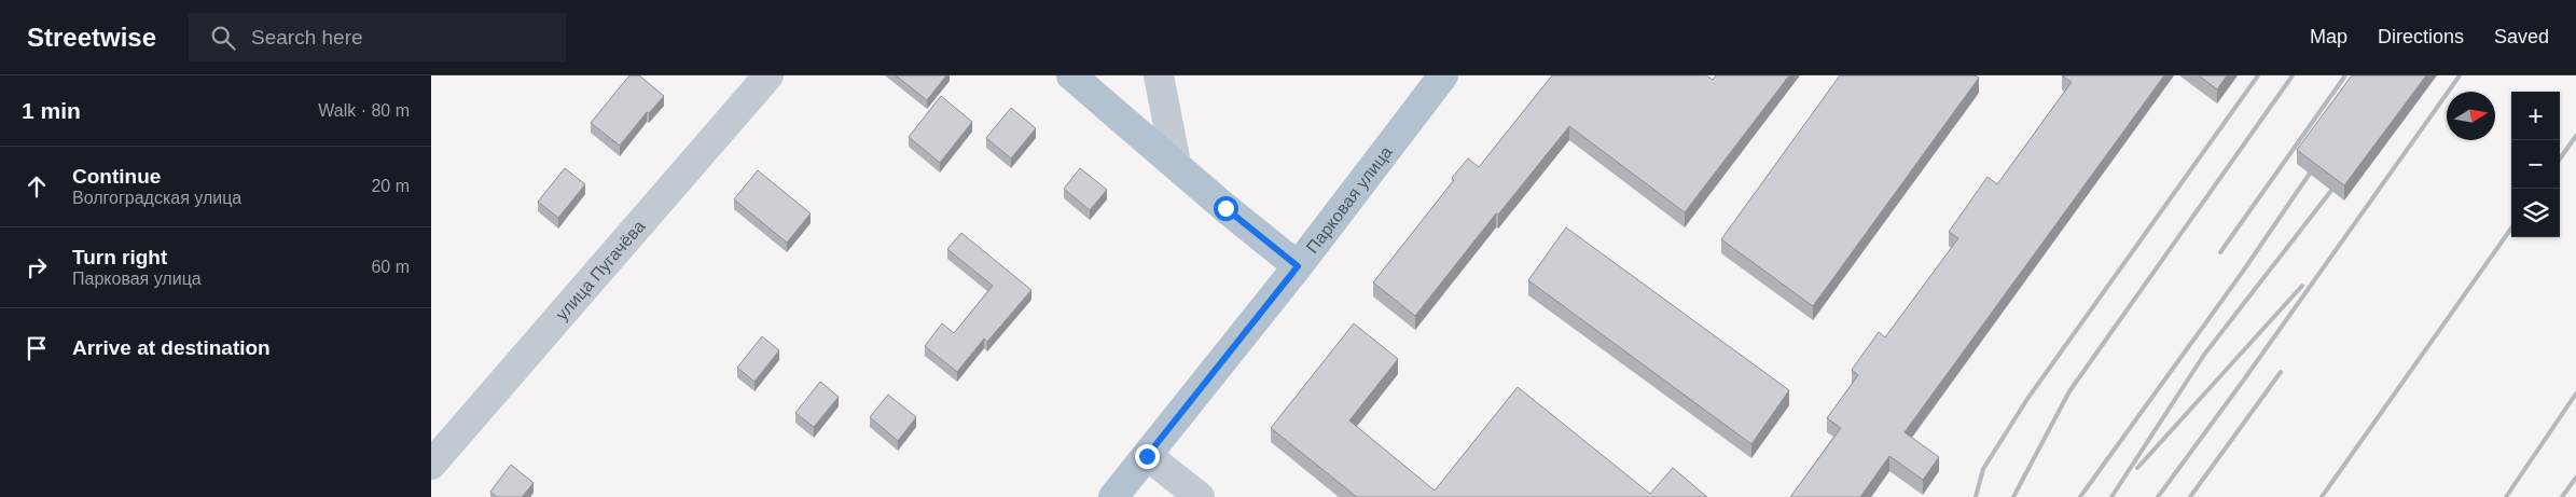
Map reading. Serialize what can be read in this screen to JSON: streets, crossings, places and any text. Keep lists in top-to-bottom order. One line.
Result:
{"streets":{"main road":["Парковая улица"],"street":["улица Пугачёва"]},"north":"right","page":{"header":"Streetwise","search":"Search here","nav":["Map","Directions","Saved"],"heading":["1 min","Walk · 80 m"],"map_buttons":["+","−"],"list":[["Continue","Волгоградская улица","20 m"],["Turn right","Парковая улица","60 m"],"Arrive at destination"]}}
